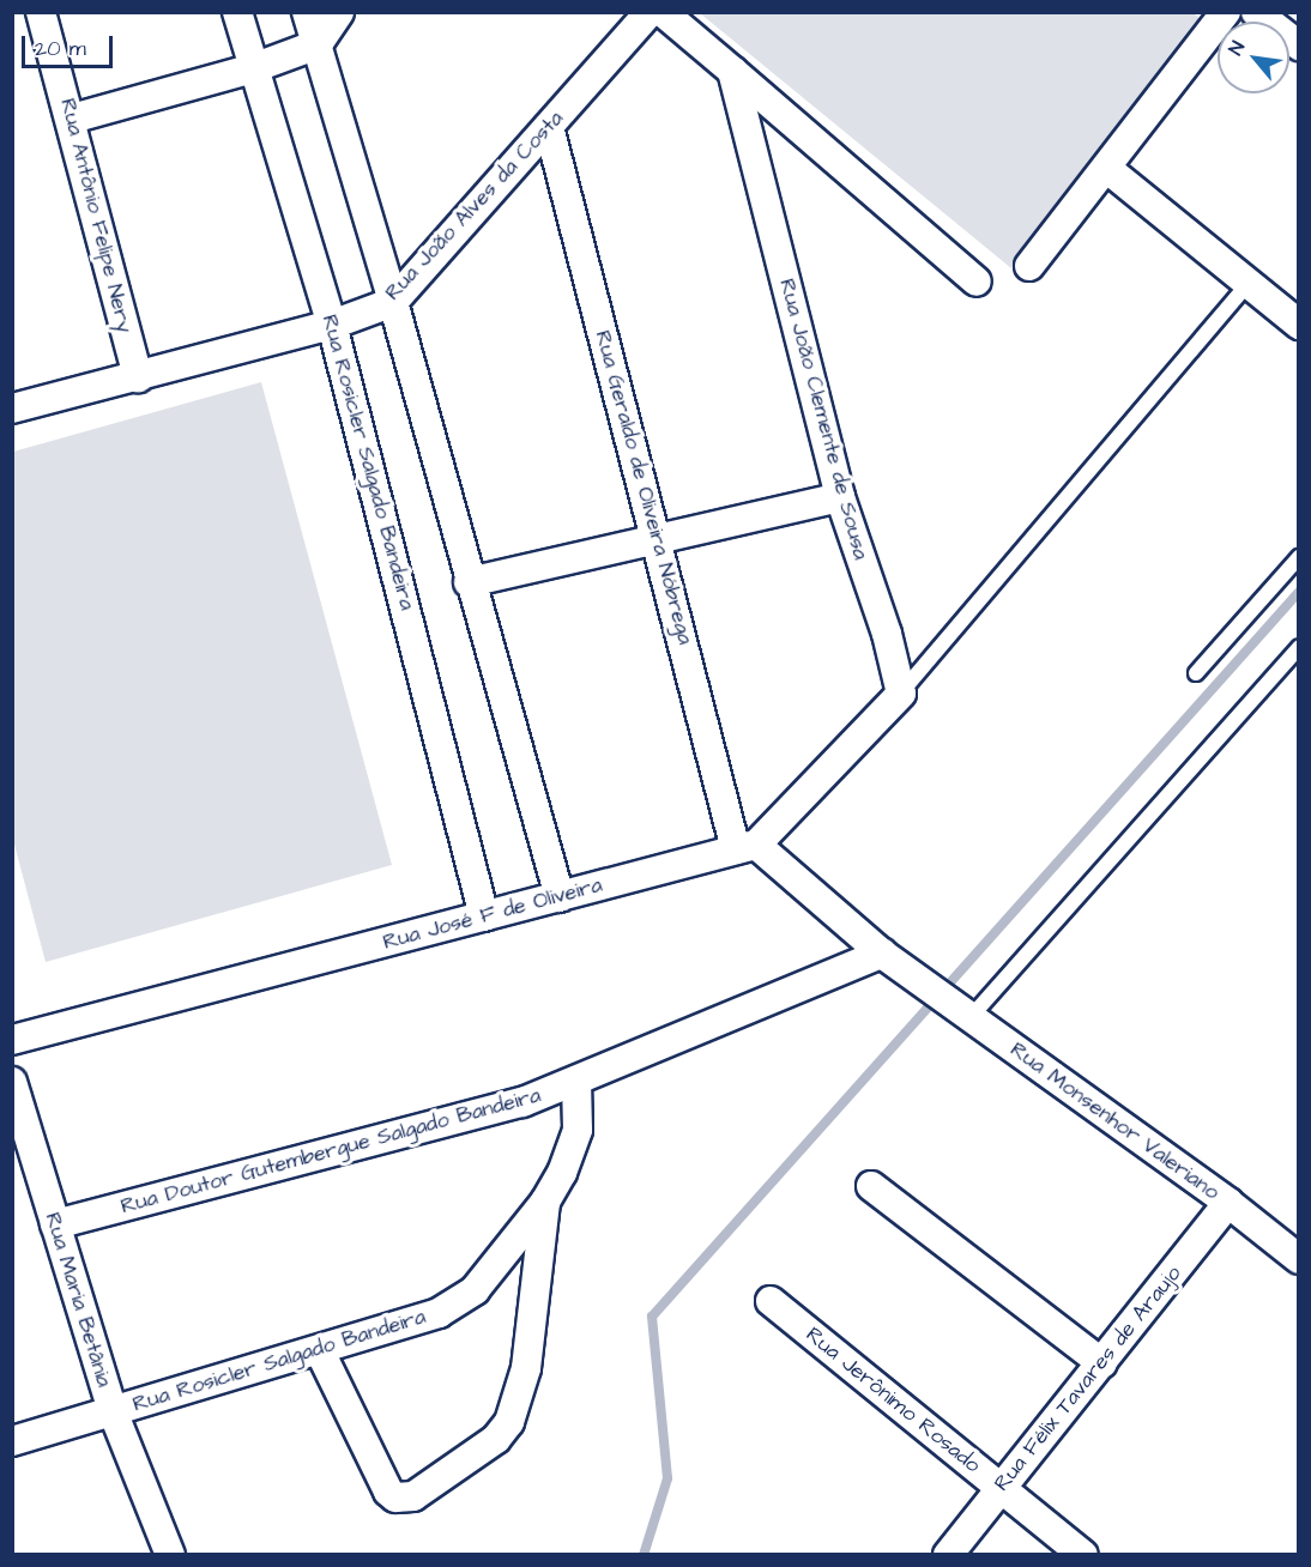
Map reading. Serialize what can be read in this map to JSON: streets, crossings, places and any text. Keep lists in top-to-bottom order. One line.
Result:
{"streets":{"street":["Rua João Alves da Costa","Rua Antônio Felipe Nery","Rua João Clemente de Sousa","Rua Rosicler Salgado Bandeira","Rua Geraldo de Oliveira Nóbrega","Rua José F de Oliveira","Rua Monsenhor Valeriano","Rua Doutor Gutembergue Salgado Bandeira","Rua Maria Betânia","Rua Félix Tavares de Araujo","Rua Jerônimo Rosado"]},"crossings":[["Rua João Alves da Costa","Rua Antônio Felipe Nery"],["Rua João Alves da Costa","Rua Rosicler Salgado Bandeira"],["Rua João Alves da Costa","Rua Geraldo de Oliveira Nóbrega"],["Rua Rosicler Salgado Bandeira","Rua José F de Oliveira"],["Rua Rosicler Salgado Bandeira","Rua Doutor Gutembergue Salgado Bandeira"],["Rua Rosicler Salgado Bandeira","Rua Maria Betânia"],["Rua Geraldo de Oliveira Nóbrega","Rua José F de Oliveira"],["Rua Monsenhor Valeriano","Rua Doutor Gutembergue Salgado Bandeira"],["Rua Monsenhor Valeriano","Rua Félix Tavares de Araujo"],["Rua Doutor Gutembergue Salgado Bandeira","Rua Maria Betânia"],["Rua Félix Tavares de Araujo","Rua Jerônimo Rosado"]],"scale_bar":"20 m","north":"top left"}
